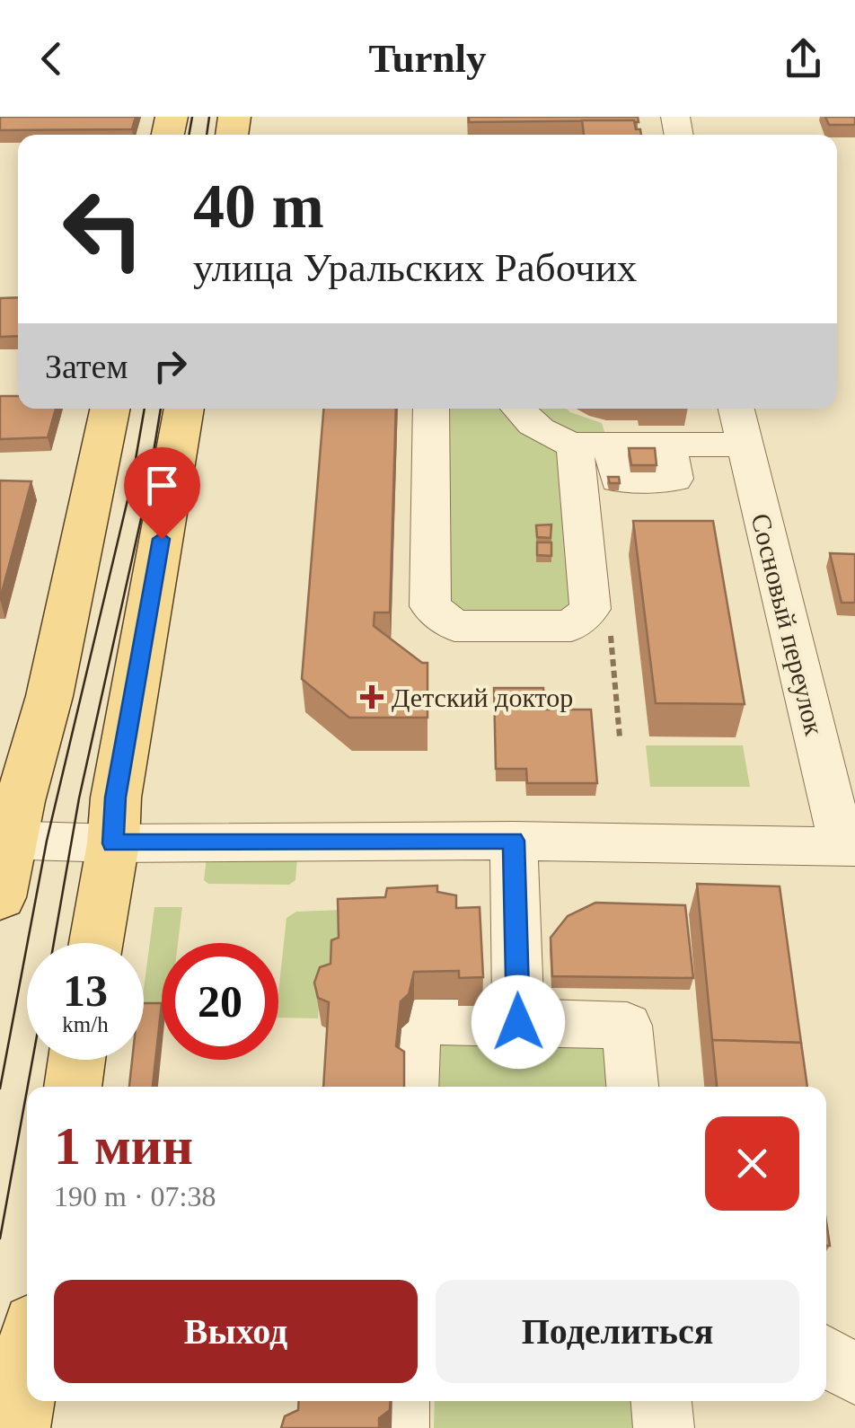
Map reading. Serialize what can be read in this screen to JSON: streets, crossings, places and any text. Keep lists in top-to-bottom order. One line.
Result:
{"streets":{"street":["Сосновый переулок"]},"places":{"health":["Детский доктор"]},"page":{"header":"Turnly","turn":["40 m","улица Уральских Рабочих"],"then":"Затем","speed":"13 km/h","limit":"20","heading":["1 мин","190 m · 07:38"],"buttons":["Выход","Поделиться"]}}
